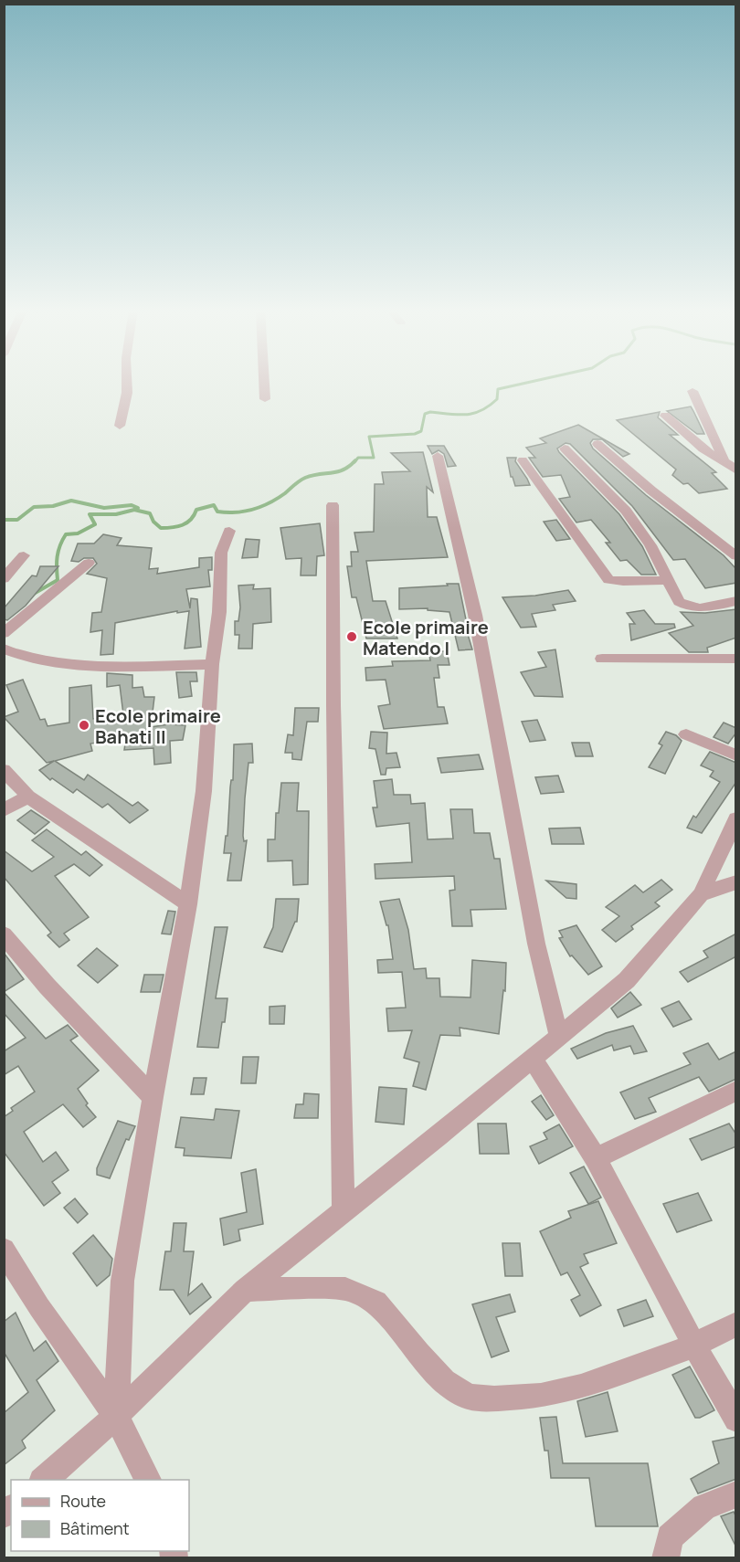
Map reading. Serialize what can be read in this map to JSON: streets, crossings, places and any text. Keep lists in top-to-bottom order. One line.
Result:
{"places":["Ecole primaire Matendo I","Ecole primaire Bahati II"],"legend":["Route","Bâtiment"]}
